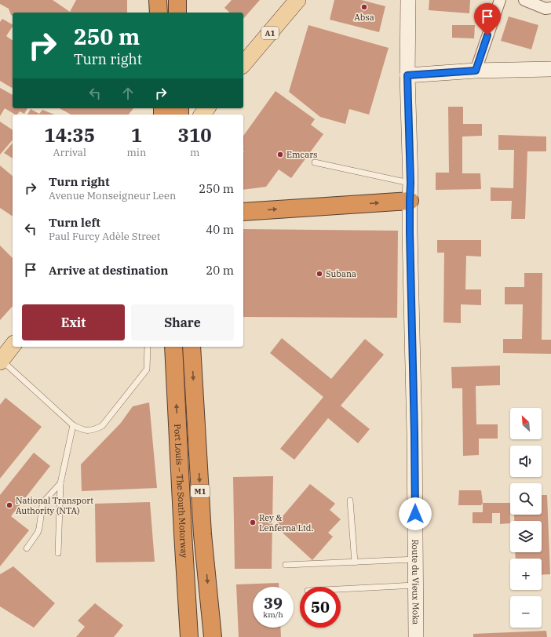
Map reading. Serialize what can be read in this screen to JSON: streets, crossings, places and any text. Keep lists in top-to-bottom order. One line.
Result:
{"streets":{"highway":["Port Louis – The South Motorway","M1"],"main road":["A1","Route du Vieux Moka"]},"places":["Absa","Emcars","Subana","National Transport Authority (NTA)","Rey & Lenferna Ltd."],"north":"top left","page":{"turn":["250 m","Turn right"],"eta":["14:35","Arrival","1","min","310","m"],"list":[{"name":"Turn right","note":"Avenue Monseigneur Leen","value":"250 m"},{"name":"Turn left","note":"Paul Furcy Adèle Street","value":"40 m"},{"name":"Arrive at destination","value":"20 m"}],"buttons":["Exit","Share"],"map_buttons":["+","−"],"speed":"39 km/h","limit":"50"}}
